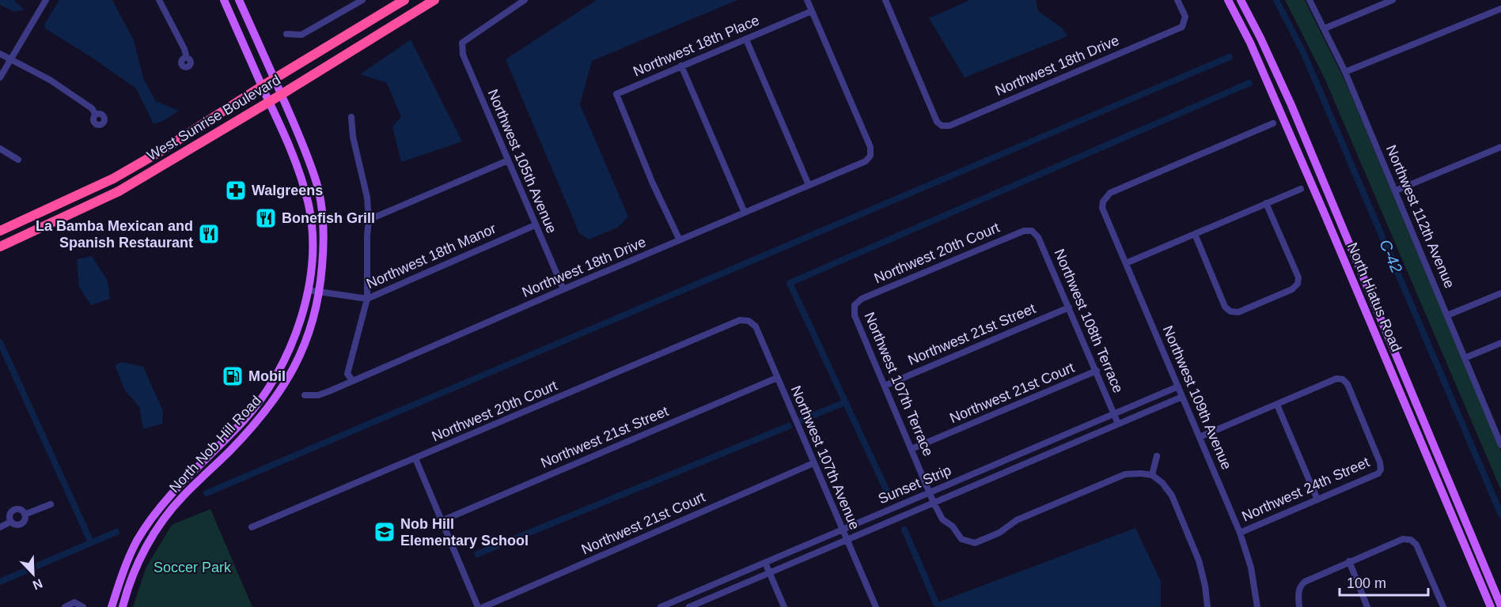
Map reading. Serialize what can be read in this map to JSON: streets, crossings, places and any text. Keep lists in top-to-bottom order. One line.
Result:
{"streets":{"highway":["West Sunrise Boulevard"],"main road":["North Hiatus Road","North Nob Hill Road"],"street":["Northwest 18th Place","Northwest 18th Drive","Northwest 105th Avenue","Northwest 112th Avenue","Northwest 20th Court","Northwest 18th Manor","Northwest 108th Terrace","Northwest 21st Street","Northwest 107th Terrace","Northwest 21st Court","Northwest 109th Avenue","Northwest 107th Avenue","Sunset Strip","Northwest 24th Street"]},"crossings":[["Northwest 18th Place","Northwest 18th Drive"],["Northwest 18th Drive","Northwest 105th Avenue"],["West Sunrise Boulevard","North Nob Hill Road"],["Northwest 105th Avenue","Northwest 18th Manor"],["Northwest 20th Court","Northwest 108th Terrace"],["Northwest 20th Court","Northwest 107th Terrace"],["Northwest 20th Court","Northwest 107th Avenue"],["Northwest 18th Manor","North Nob Hill Road"],["Northwest 108th Terrace","Northwest 21st Street"],["Northwest 108th Terrace","Northwest 21st Court"],["Northwest 108th Terrace","Sunset Strip"],["Northwest 21st Street","Northwest 107th Terrace"],["Northwest 21st Street","Northwest 107th Avenue"],["Northwest 107th Terrace","Northwest 21st Court"],["Northwest 107th Terrace","Sunset Strip"],["Northwest 21st Court","Northwest 107th Avenue"],["Northwest 109th Avenue","Sunset Strip"],["Northwest 109th Avenue","Northwest 24th Street"],["Northwest 107th Avenue","Sunset Strip"]],"water":["C-42"],"parks":["Soccer Park"],"places":{"pharmacy":["Walgreens"],"restaurant":["Bonefish Grill","La Bamba Mexican and Spanish Restaurant"],"fuel station":["Mobil"],"school or university":["Nob Hill Elementary School"]},"scale_bar":"100 m","north":"bottom right"}
